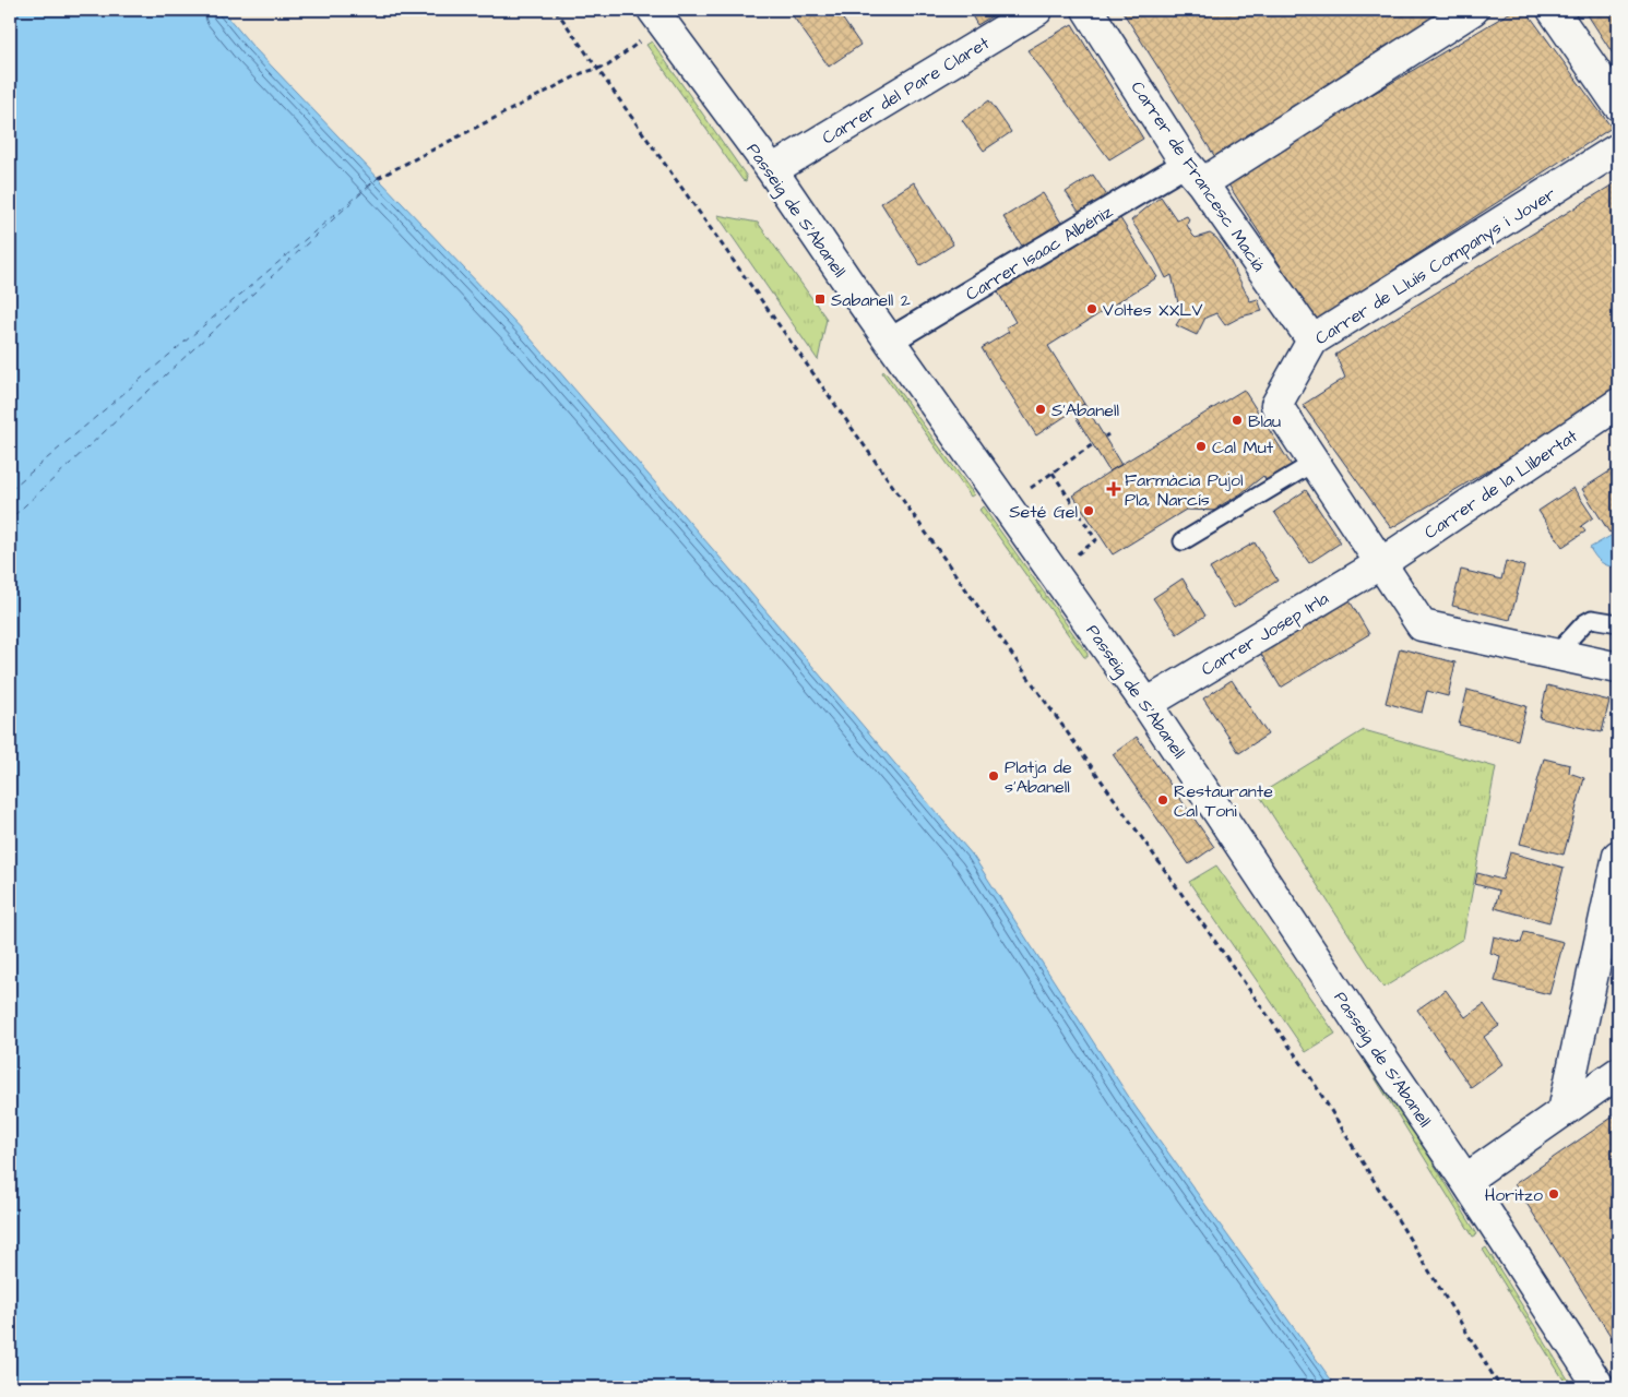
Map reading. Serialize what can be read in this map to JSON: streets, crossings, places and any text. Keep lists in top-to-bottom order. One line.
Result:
{"streets":{"street":["Carrer del Pare Claret","Carrer de Francesc Maciá","Passeig de S'Abanell","Carrer Isaac Albéniz","Carrer de Lluís Companys i Jover","Carrer de la Llibertat","Carrer Josep Irla"]},"crossings":[["Carrer del Pare Claret","Passeig de S'Abanell"],["Carrer de Francesc Maciá","Carrer Isaac Albéniz"],["Carrer de Francesc Maciá","Carrer de Lluís Companys i Jover"],["Passeig de S'Abanell","Carrer Isaac Albéniz"],["Passeig de S'Abanell","Carrer Josep Irla"],["Carrer de la Llibertat","Carrer Josep Irla"]],"places":{"transit":["Sabanell 2"],"other":["Voltes XXLV","S'Abanell","Blau","Cal Mut","Seté Gel","Platja de s'Abanell","Restaurante Cal Toni","Horitzo"],"health":["Farmàcia Pujol Pla, Narcís"]}}
